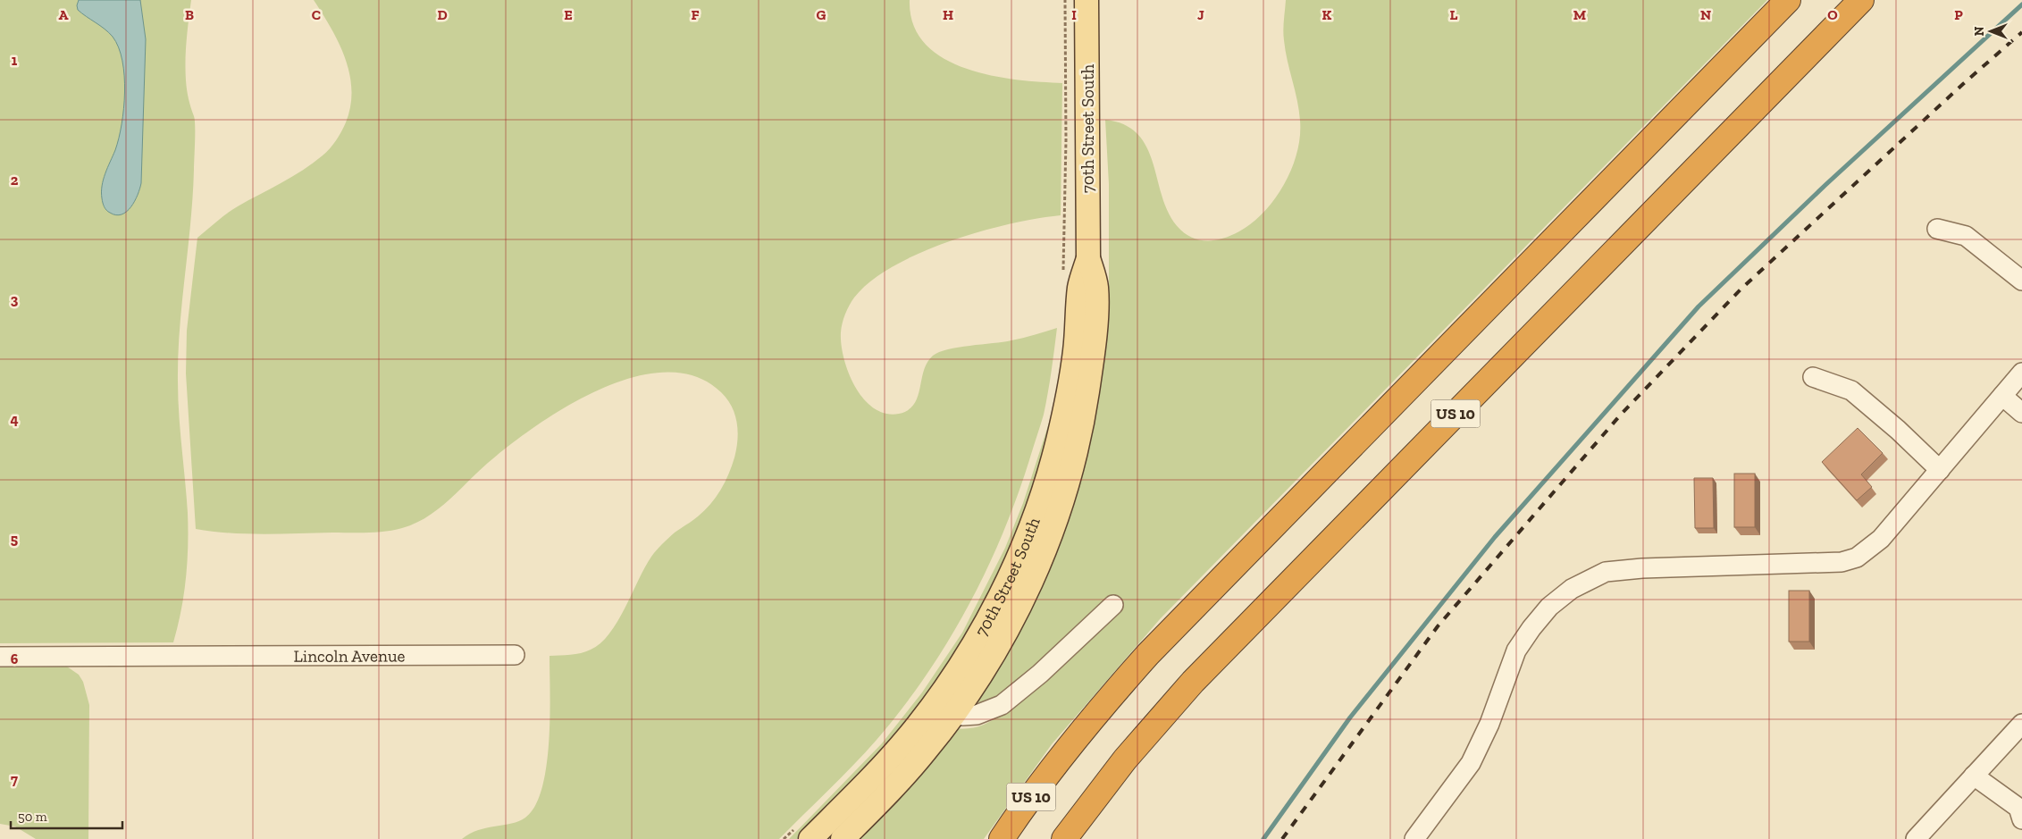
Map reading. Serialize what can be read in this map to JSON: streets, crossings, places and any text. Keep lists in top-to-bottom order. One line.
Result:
{"streets":{"highway":["US 10"],"main road":["70th Street South"],"street":["Lincoln Avenue"]},"scale_bar":"50 m","north":"left","grid":{"columns":["A","B","C","D","E","F","G","H","I","J","K","L","M","N","O","P"],"rows":["1","2","3","4","5","6","7"]}}
